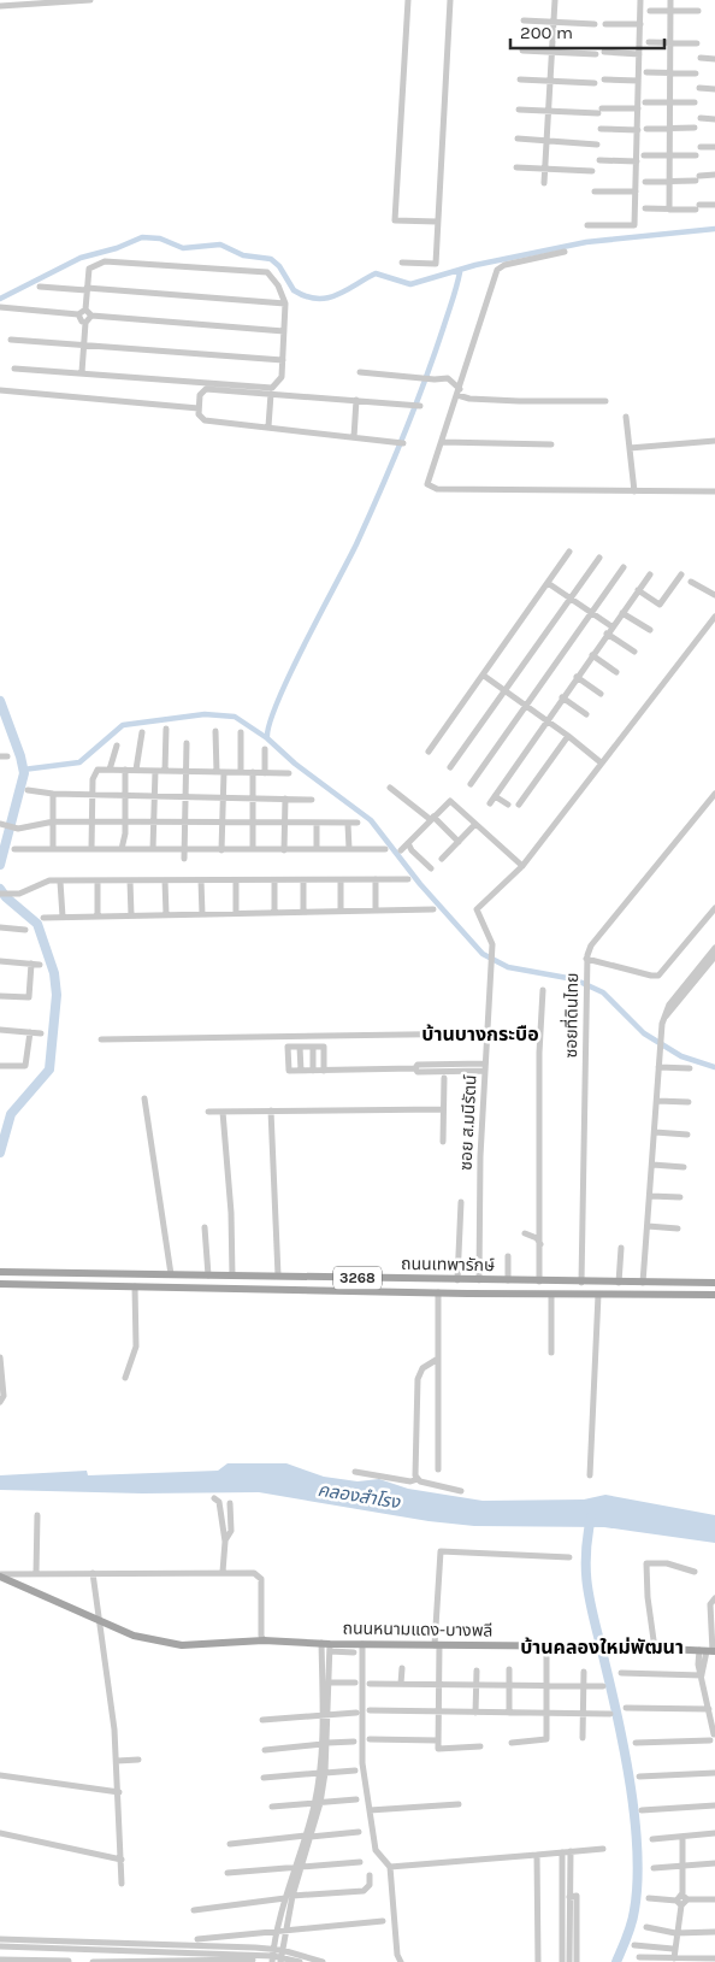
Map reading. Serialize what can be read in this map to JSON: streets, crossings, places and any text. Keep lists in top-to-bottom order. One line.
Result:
{"streets":{"main road":["ถนนเทพารักษ์","3268","ถนนหนามแดง-บางพลี"],"street":["ซอยที่ดินไทย","ซอย ส.มนีรัตน์"]},"crossings":[["ซอยที่ดินไทย","ถนนเทพารักษ์"],["ซอย ส.มนีรัตน์","ถนนเทพารักษ์"]],"districts":["บ้านบางกระบือ","บ้านคลองใหม่พัฒนา"],"water":["คลองสำโรง"],"scale_bar":"200 m"}
